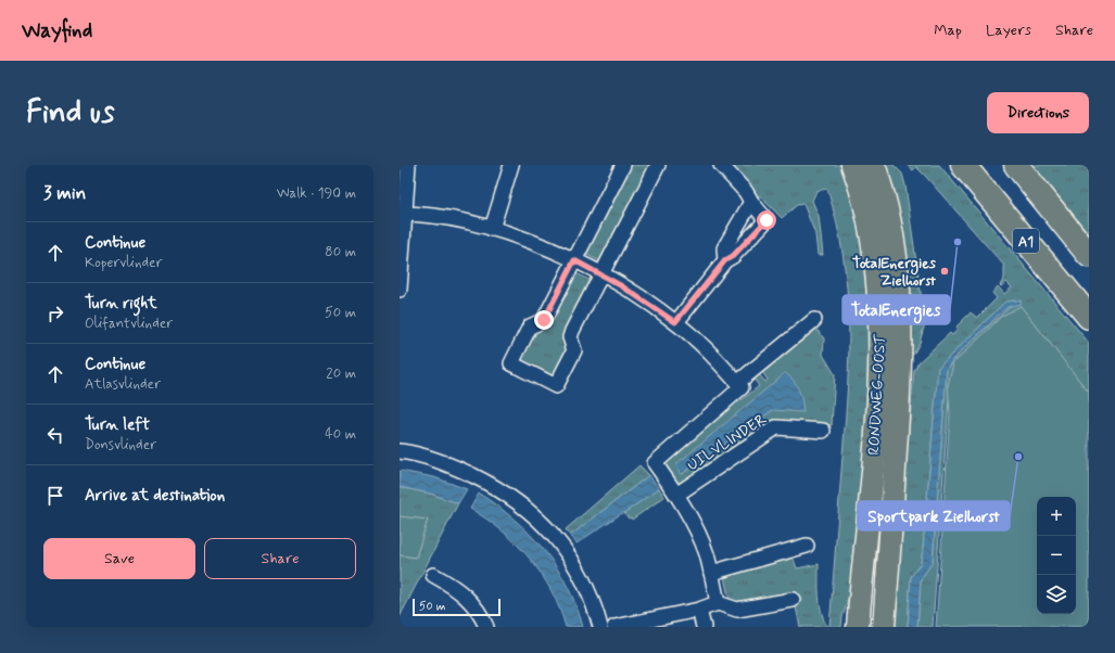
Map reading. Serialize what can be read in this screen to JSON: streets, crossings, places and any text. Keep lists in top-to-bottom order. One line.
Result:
{"streets":{"highway":["A1"],"main road":["RONDWEG-OOST"],"street":["UILVLINDER"]},"places":["TotalEnergies","TotalEnergies Zielhorst","Sportpark Zielhorst"],"scale_bar":"50 m","page":{"header":"Wayfind","nav":["Map","Layers","Share"],"buttons":["Directions",["Save","Share"]],"title":"Find us","heading":["3 min","Walk · 190 m"],"list":[["Continue","Kopervlinder","80 m"],["Turn right","Olifantvlinder","50 m"],["Continue","Atlasvlinder","20 m"],["Turn left","Donsvlinder","40 m"],"Arrive at destination"],"map_buttons":["+","−"],"scale":"50 m"}}
